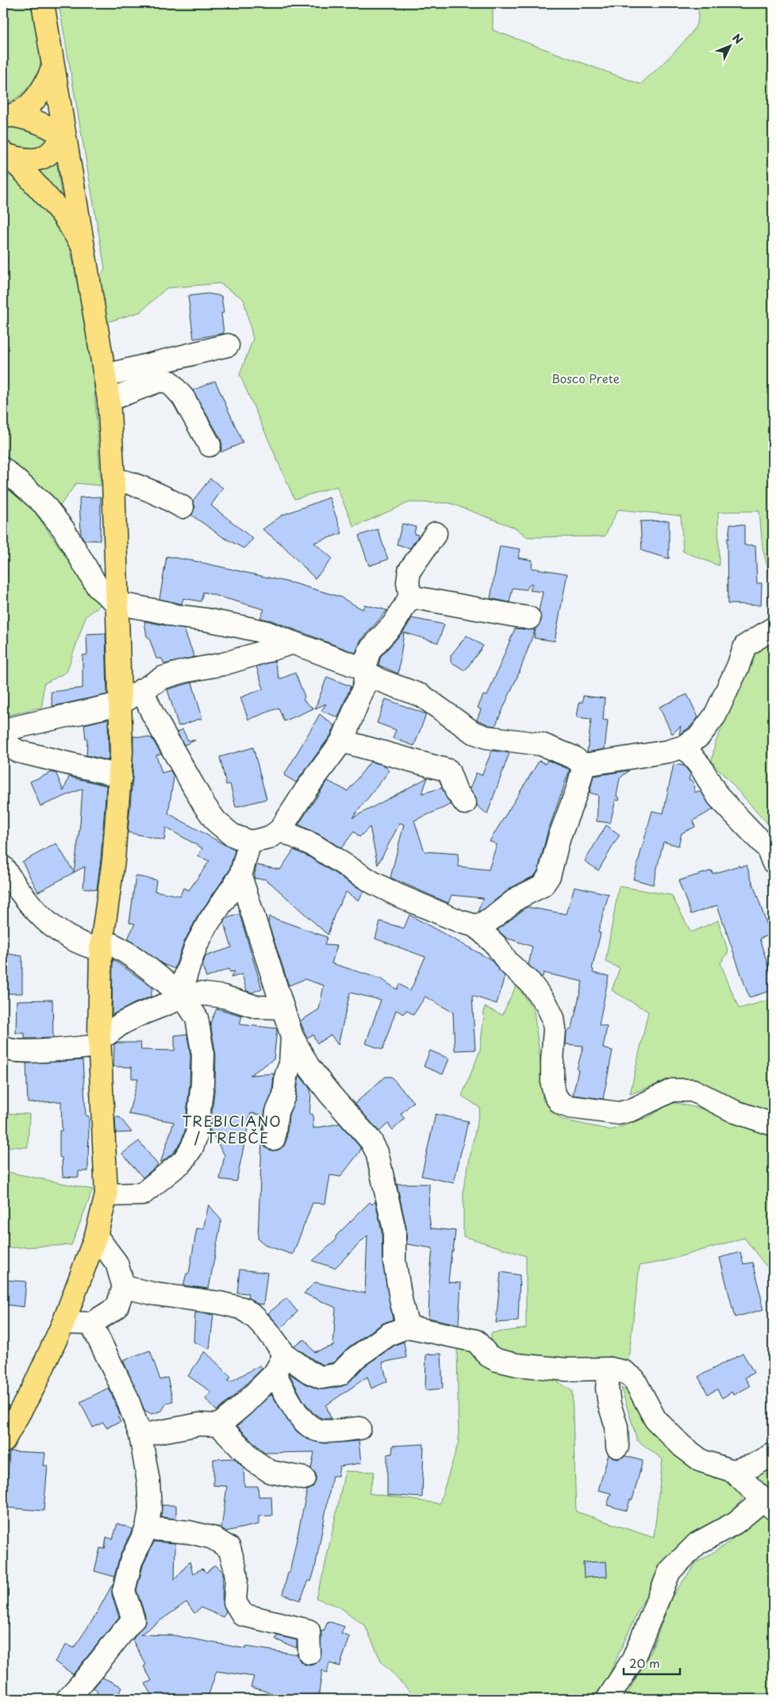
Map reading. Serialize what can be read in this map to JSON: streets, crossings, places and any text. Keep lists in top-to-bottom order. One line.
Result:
{"districts":["TREBICIANO / TREBČE"],"parks":["Bosco Prete"],"scale_bar":"20 m","north":"top right"}
